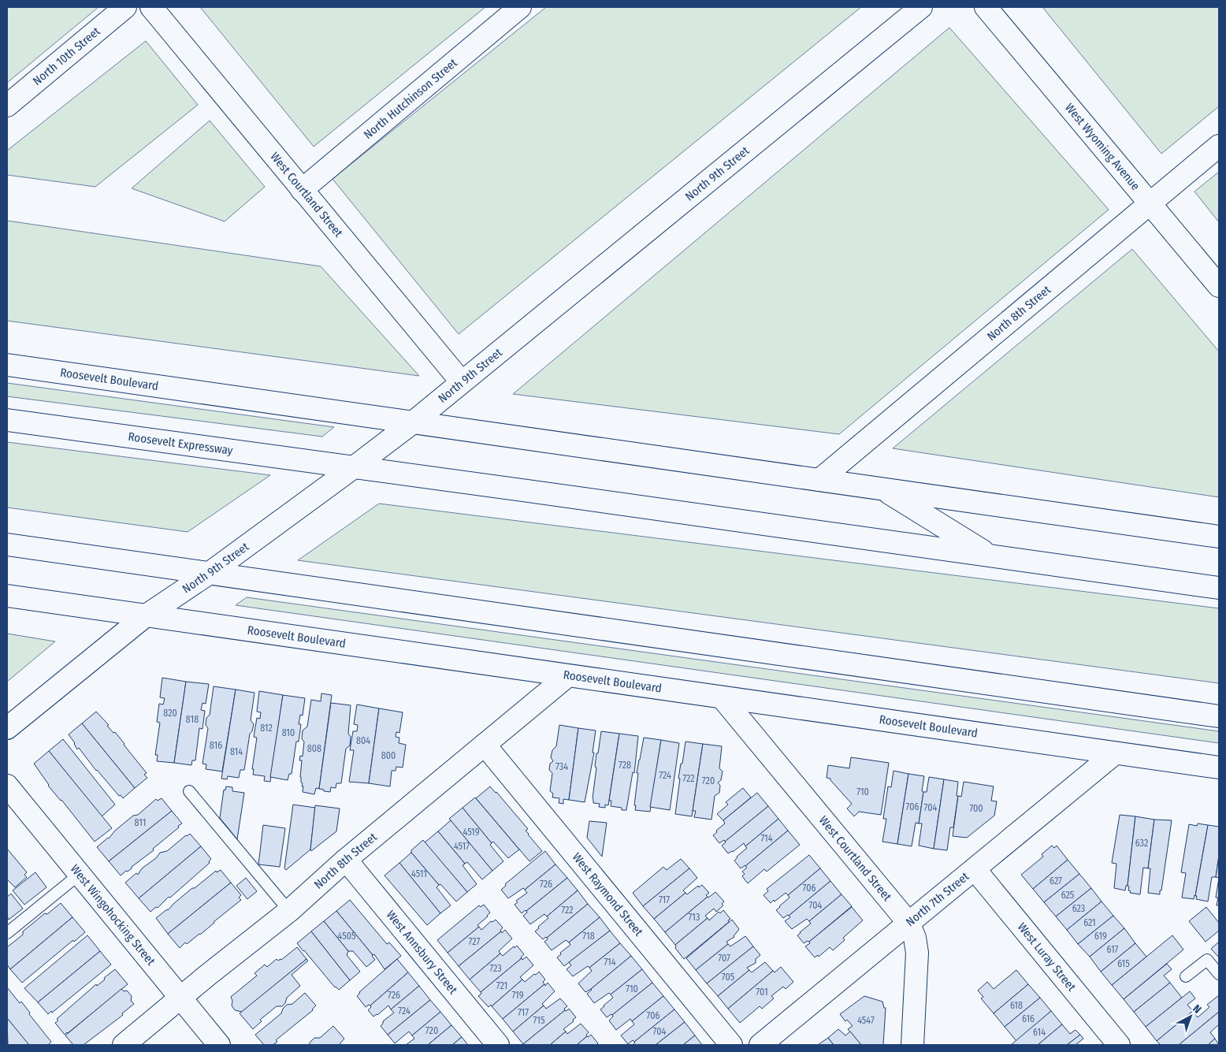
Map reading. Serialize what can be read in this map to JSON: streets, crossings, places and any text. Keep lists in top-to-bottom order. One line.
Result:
{"streets":{"main road":["North 10th Street","North Hutchinson Street","West Wyoming Avenue","North 9th Street","West Courtland Street","North 8th Street","Roosevelt Boulevard","Roosevelt Expressway","West Raymond Street","North 7th Street","West Wingohocking Street","West Annsbury Street","West Luray Street"]},"crossings":[["North Hutchinson Street","West Courtland Street"],["West Wyoming Avenue","North 8th Street"],["North 9th Street","West Courtland Street"],["North 9th Street","Roosevelt Boulevard"],["North 9th Street","Roosevelt Expressway"],["West Courtland Street","Roosevelt Boulevard"],["West Courtland Street","North 7th Street"],["North 8th Street","Roosevelt Boulevard"],["North 8th Street","West Raymond Street"],["North 8th Street","West Wingohocking Street"],["North 8th Street","West Annsbury Street"],["Roosevelt Boulevard","North 7th Street"],["North 7th Street","West Luray Street"]],"house_numbers":["820","818","812","810","804","816","808","814","800","728","734","724","722","720","710","706","704","700","811","4519","714","632","4517","4511","627","726","706","625","717","704","623","722","713","621","4505","718","619","727","617","707","714","615","723","705","721","710","701","726","719","618","724","717","706","616","715","4547","720","704","614"],"north":"top right"}
